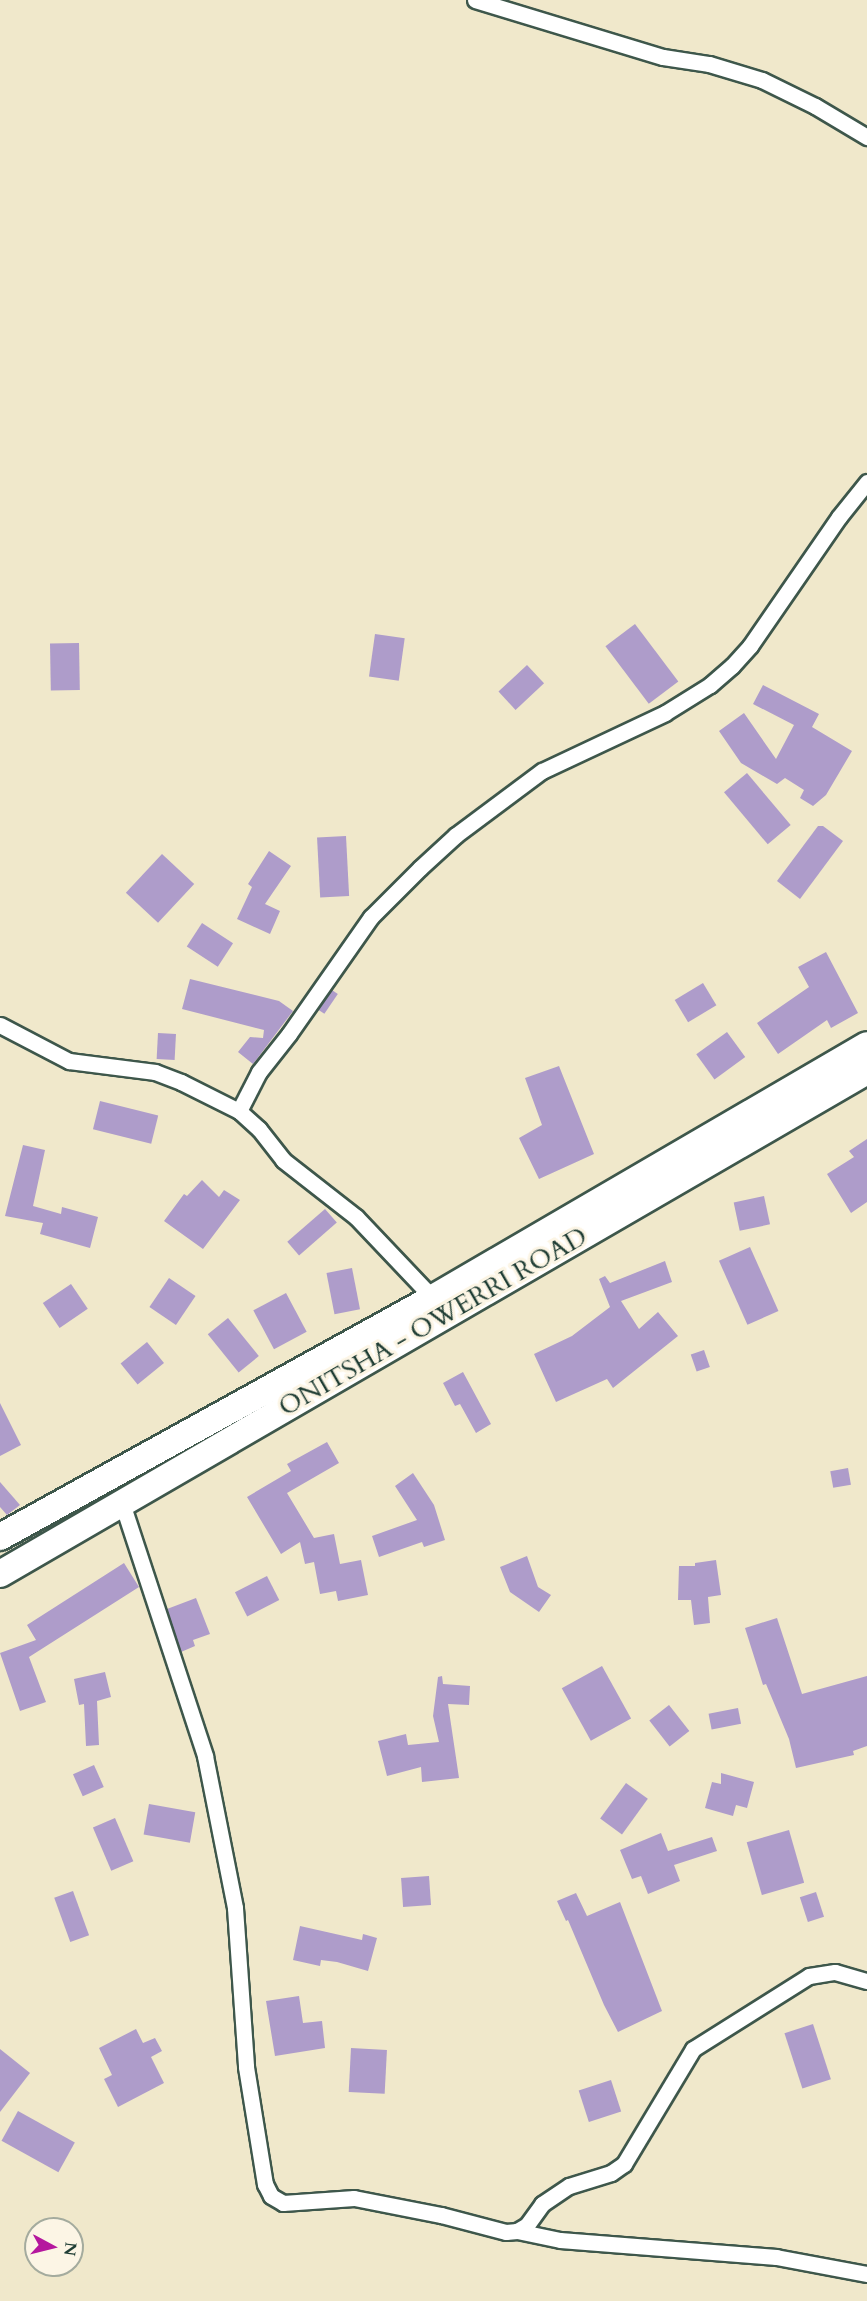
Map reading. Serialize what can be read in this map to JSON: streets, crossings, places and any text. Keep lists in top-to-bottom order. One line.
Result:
{"streets":{"highway":["ONITSHA - OWERRI ROAD"]},"north":"right"}
